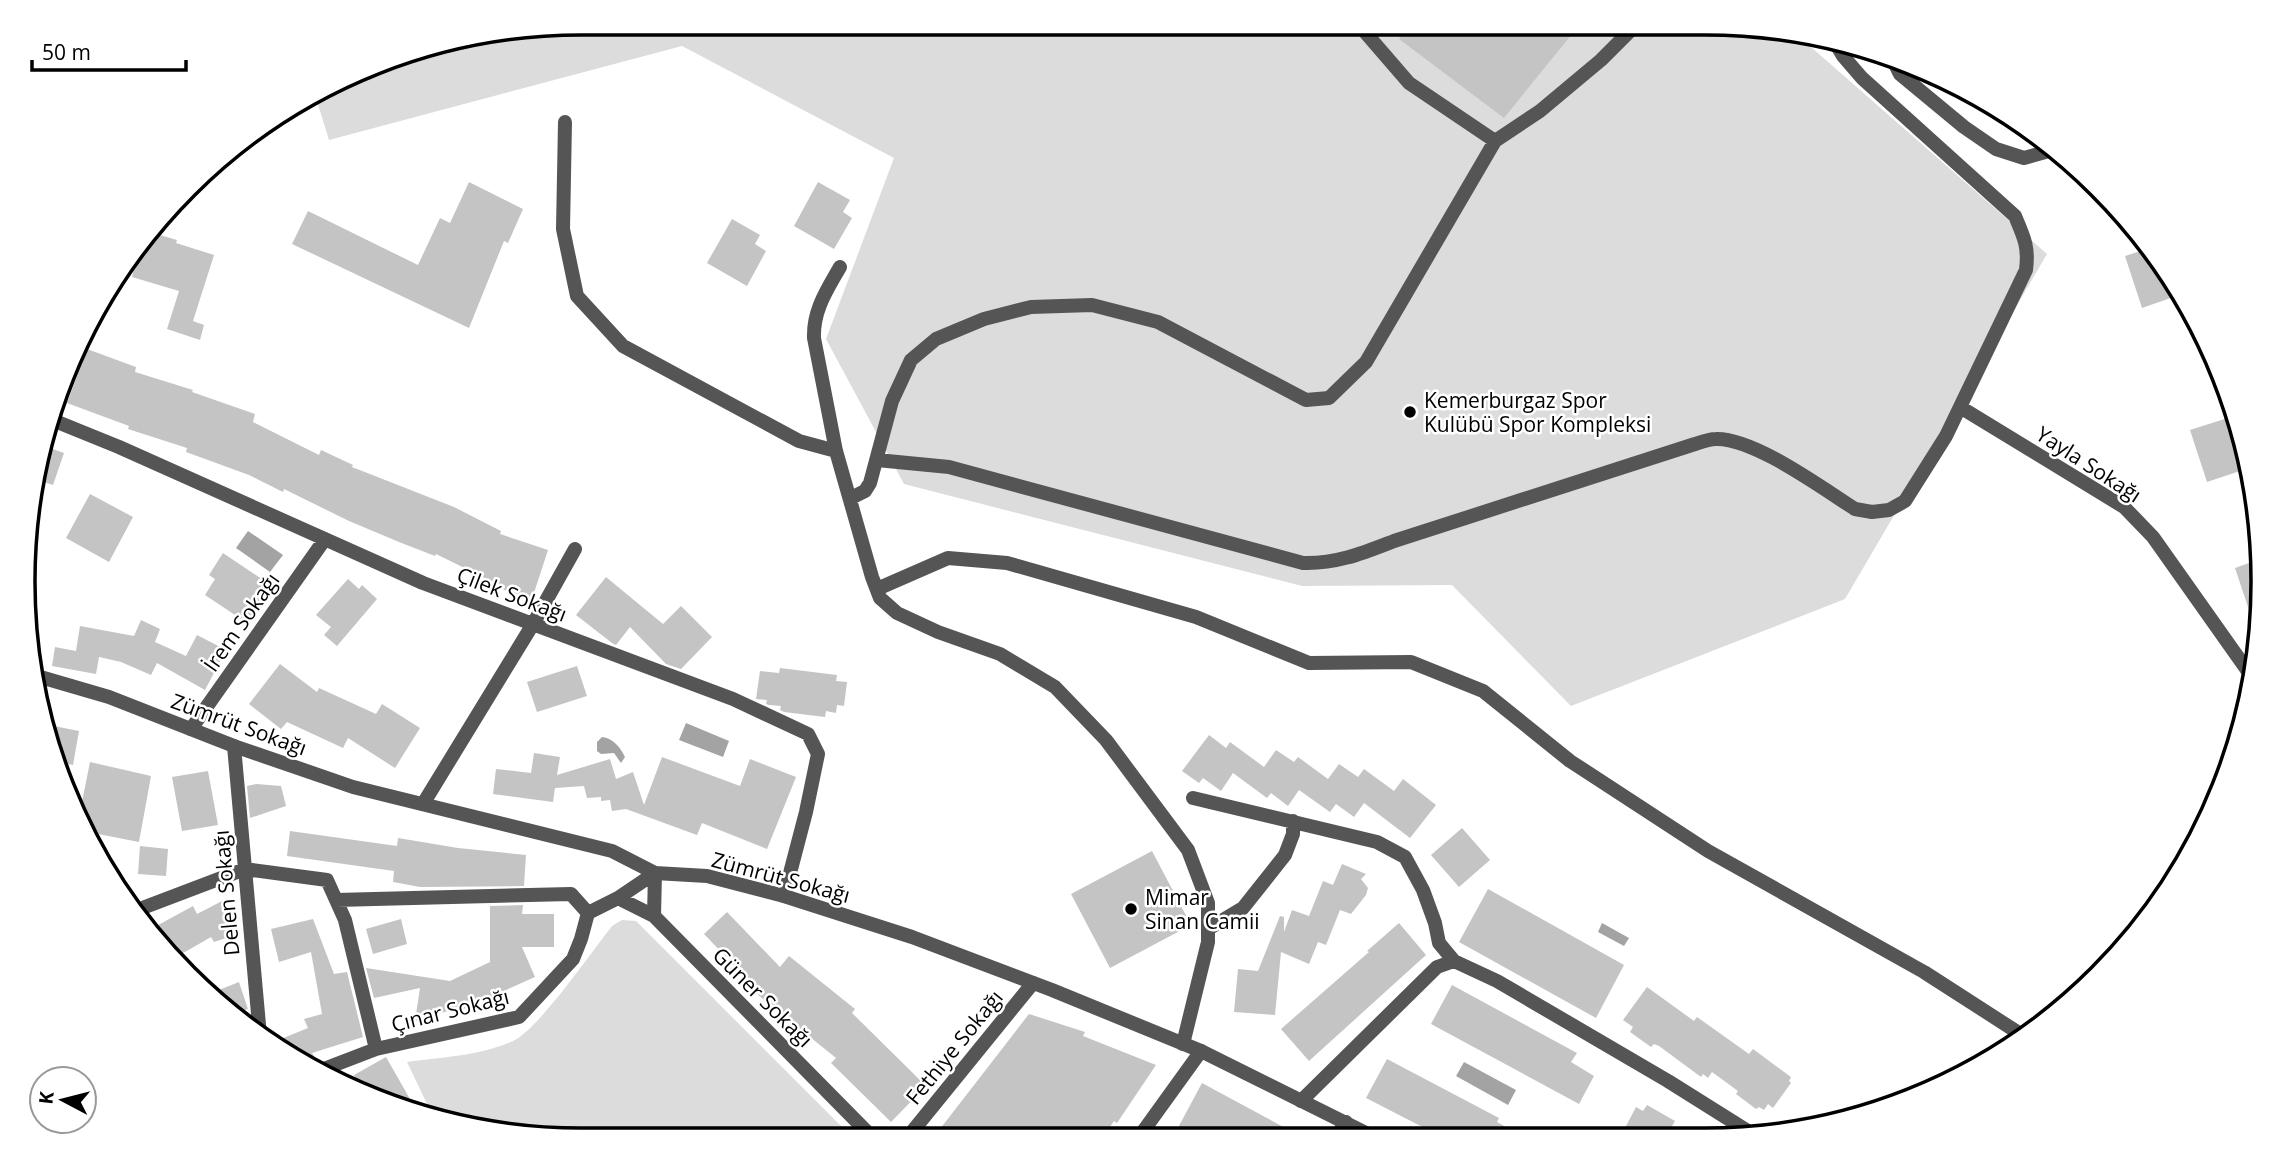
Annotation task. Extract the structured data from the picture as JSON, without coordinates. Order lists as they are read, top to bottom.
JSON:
{
  "streets": {
    "street": [
      "Yayla Sokağı",
      "Çilek Sokağı",
      "İrem Sokağı",
      "Zümrüt Sokağı",
      "Delen Sokağı",
      "Güner Sokağı",
      "Çınar Sokağı",
      "Fethiye Sokağı"
    ]
  },
  "crossings": [
    ["Çilek Sokağı", "İrem Sokağı"],
    ["Çilek Sokağı", "Zümrüt Sokağı"],
    ["İrem Sokağı", "Zümrüt Sokağı"],
    ["Zümrüt Sokağı", "Delen Sokağı"],
    ["Zümrüt Sokağı", "Fethiye Sokağı"]
  ],
  "places": ["Kemerburgaz Spor Kulübü Spor Kompleksi", "Mimar Sinan Camii"],
  "scale_bar": "50 m",
  "north": "left"
}
